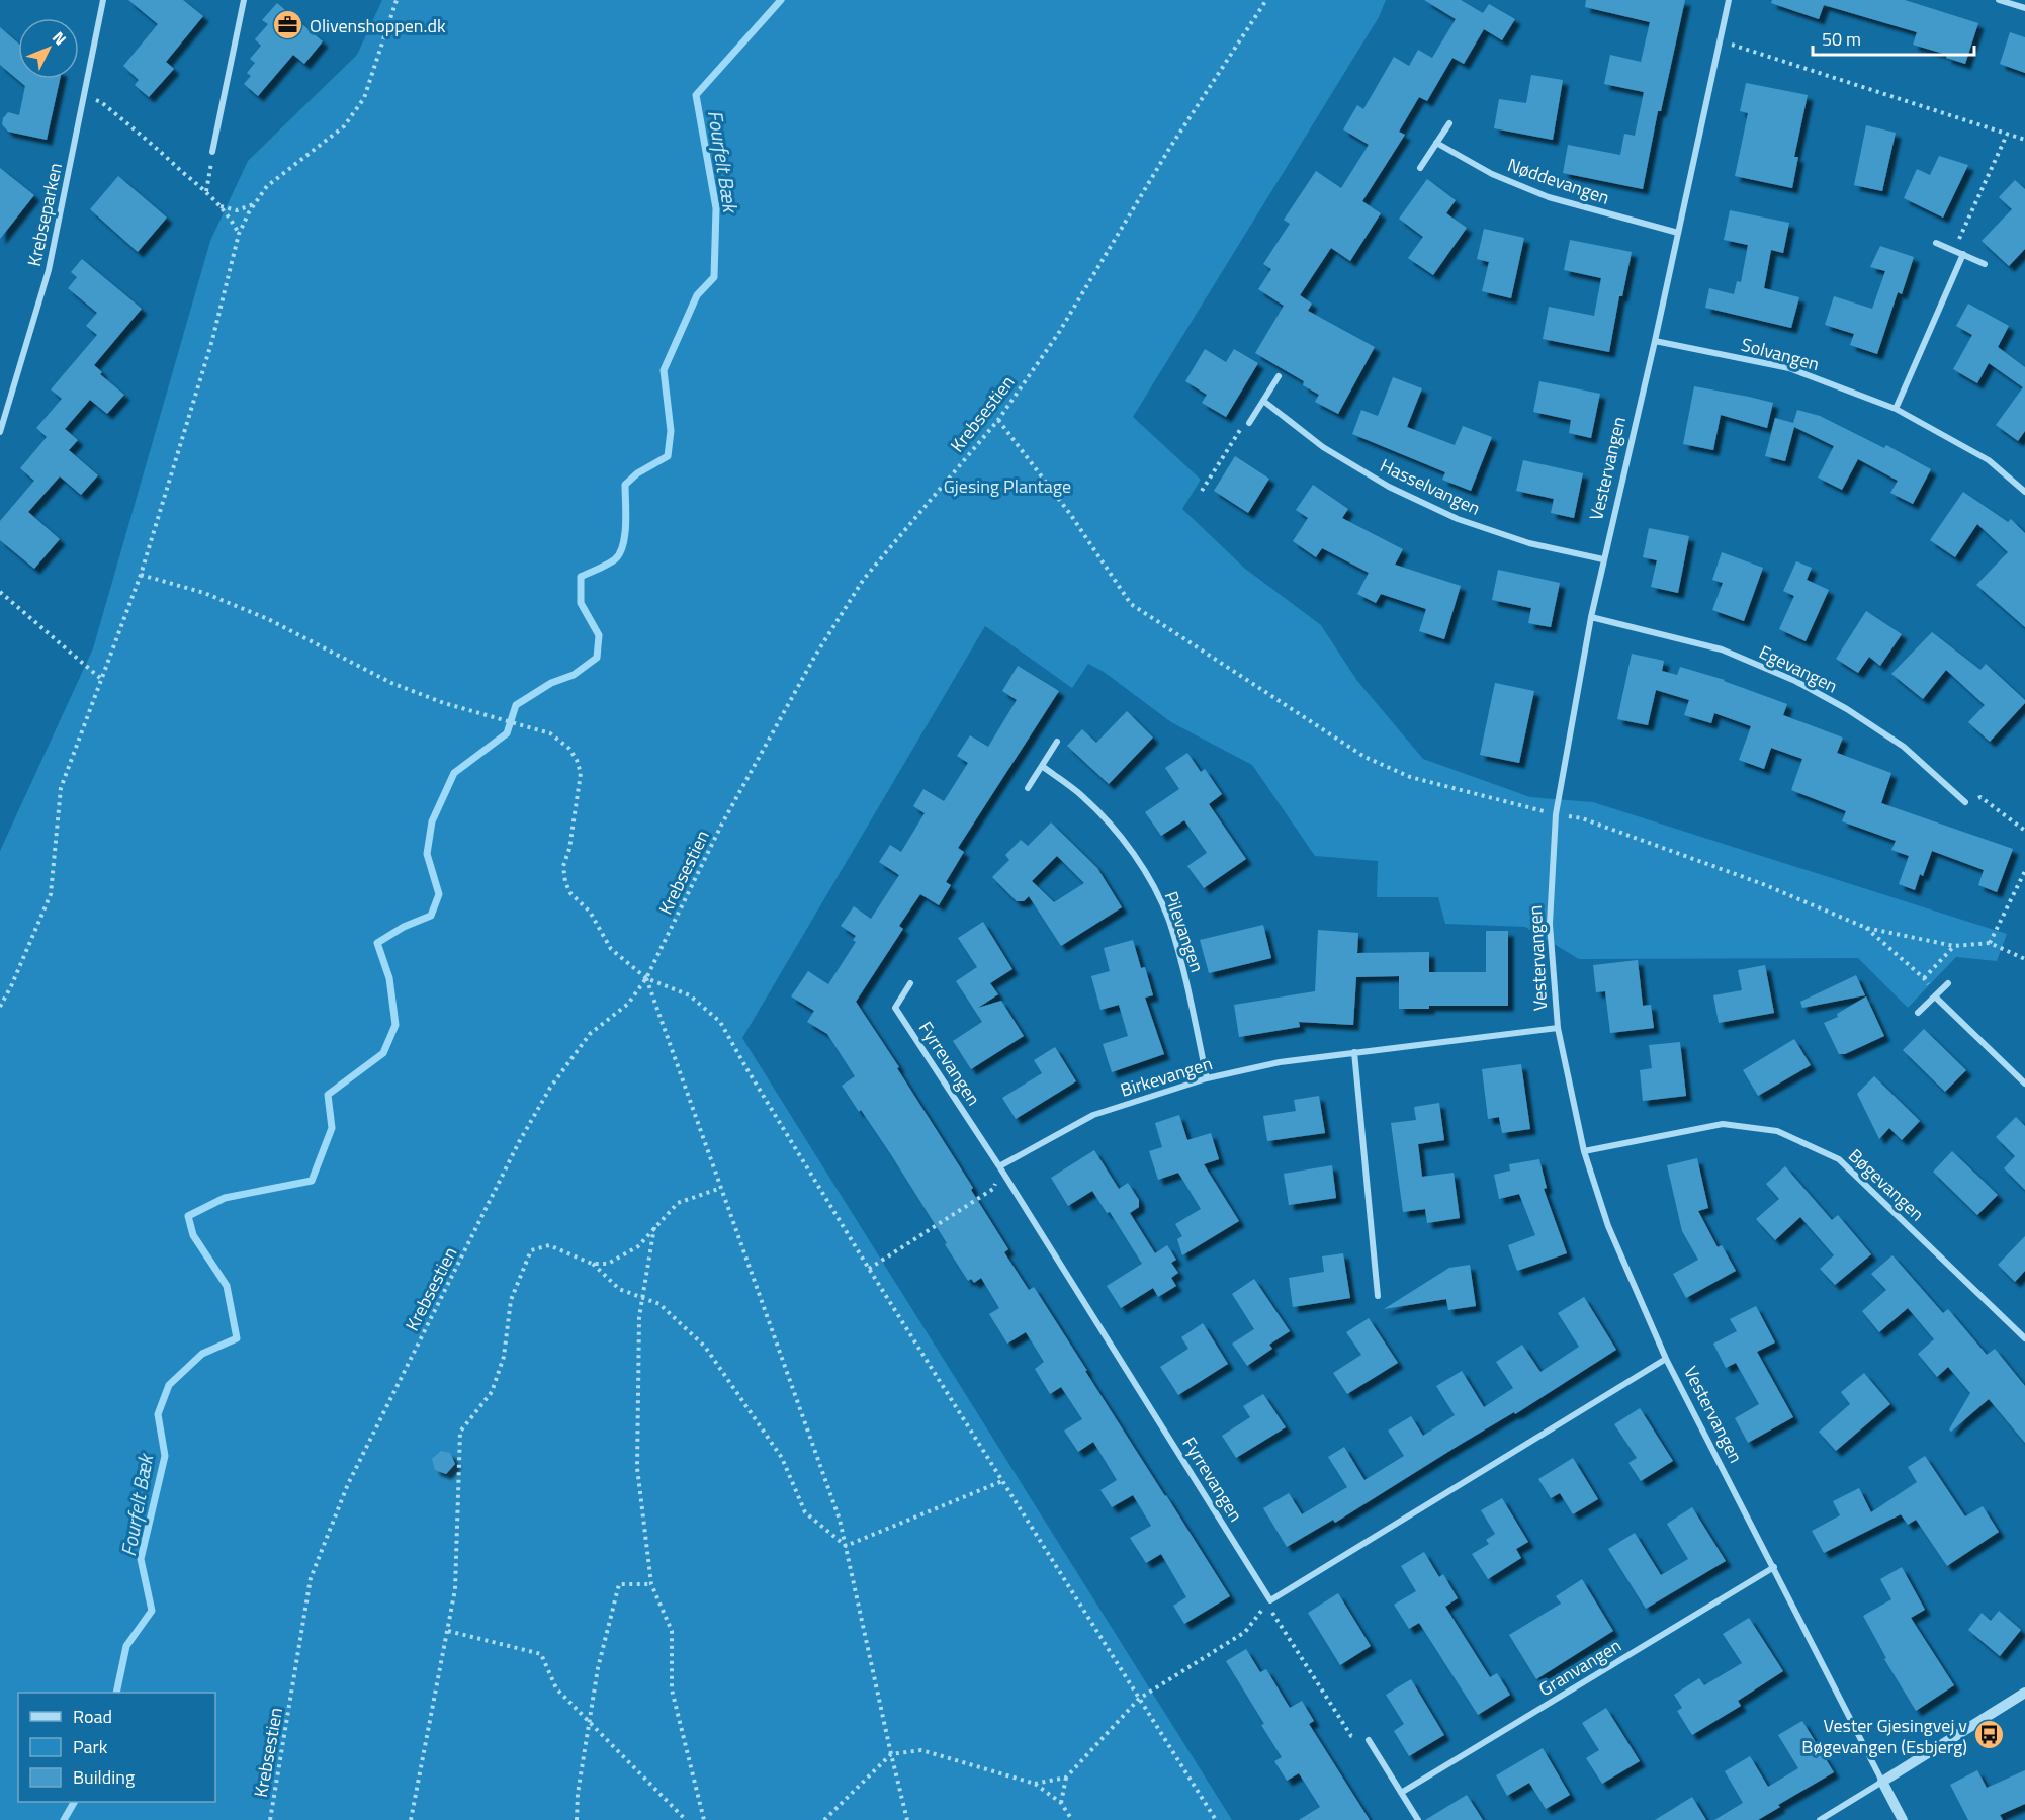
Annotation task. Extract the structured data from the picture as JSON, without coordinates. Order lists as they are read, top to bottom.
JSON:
{
  "streets": {
    "street": [
      "Nøddevangen",
      "Krebseparken",
      "Solvangen",
      "Vestervangen",
      "Hasselvangen",
      "Egevangen",
      "Pilevangen",
      "Fyrrevangen",
      "Birkevangen",
      "Bøgevangen",
      "Granvangen"
    ],
    "path": ["Krebsestien"]
  },
  "crossings": [
    ["Nøddevangen", "Vestervangen"],
    ["Solvangen", "Vestervangen"],
    ["Vestervangen", "Hasselvangen"],
    ["Vestervangen", "Egevangen"],
    ["Vestervangen", "Birkevangen"],
    ["Vestervangen", "Bøgevangen"],
    ["Vestervangen", "Granvangen"],
    ["Pilevangen", "Birkevangen"],
    ["Fyrrevangen", "Birkevangen"]
  ],
  "water": ["Fourfelt Bæk"],
  "parks": ["Gjesing Plantage"],
  "places": {
    "office": ["Olivenshoppen.dk"],
    "bus stop": ["Vester Gjesingvej v Bøgevangen (Esbjerg)"]
  },
  "legend": ["Road", "Park", "Building"],
  "scale_bar": "50 m",
  "north": "top right"
}
